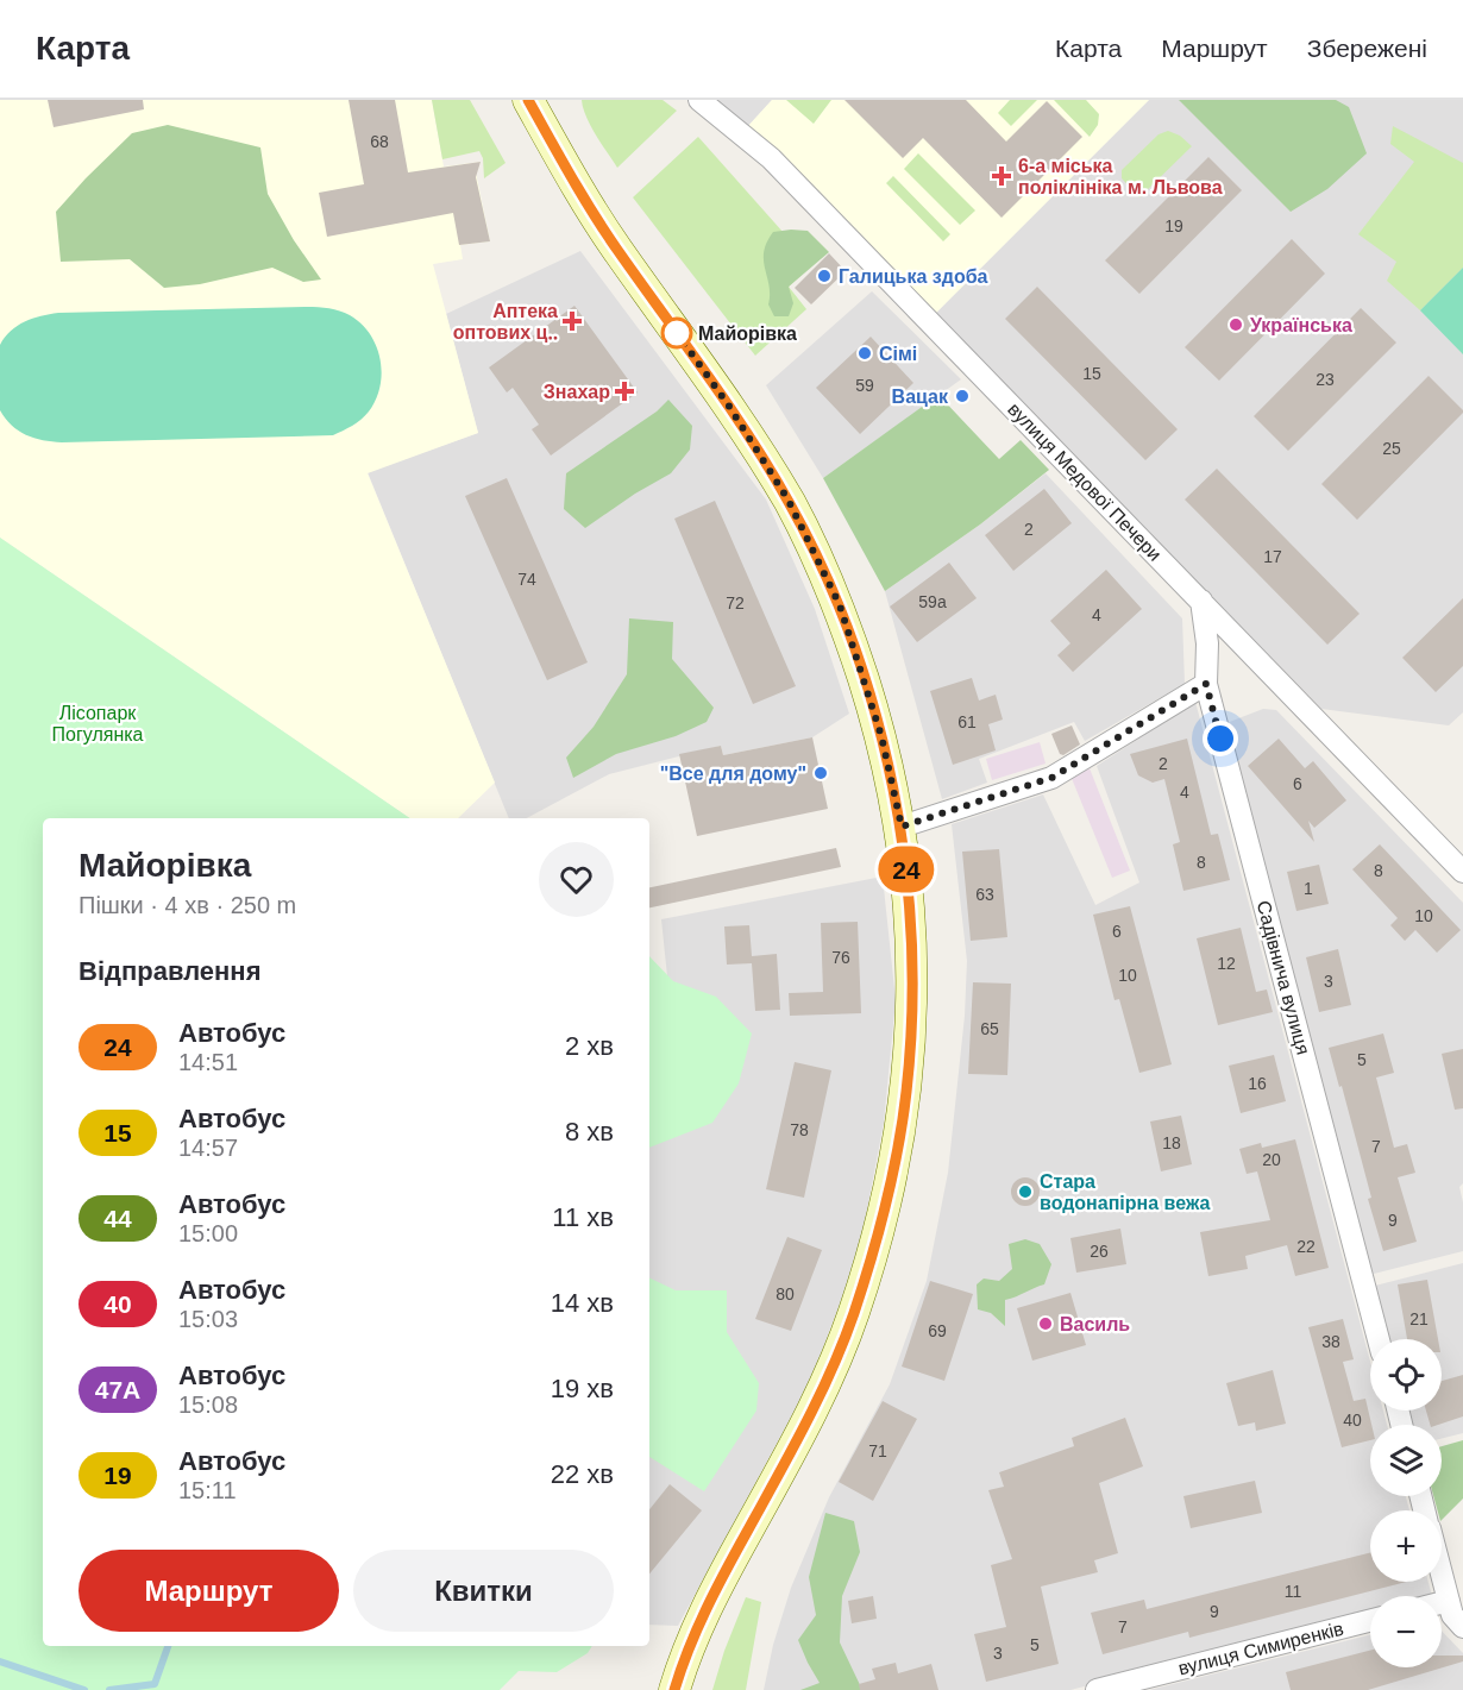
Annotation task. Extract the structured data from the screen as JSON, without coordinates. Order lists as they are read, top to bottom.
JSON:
{
  "streets": {
    "street": ["вулиця Медової Печери", "Садівнича вулиця", "вулиця Симиренків"]
  },
  "crossings": [
    ["вулиця Медової Печери", "Садівнича вулиця"]
  ],
  "parks": ["Лісопарк Погулянка"],
  "places": {
    "health": ["6-а міська поліклініка м. Львова", "Аптека оптових ц‥", "Знахар"],
    "other": [
      "Галицька здоба",
      "Українська",
      "Майорівка",
      "Сімі",
      "Вацак",
      "\"Все для дому\"",
      "Стара водонапірна вежа",
      "Василь"
    ]
  },
  "lines": ["bus line 24"],
  "house_numbers": [
    "68",
    "19",
    "15",
    "23",
    "59",
    "25",
    "2",
    "17",
    "74",
    "59а",
    "72",
    "4",
    "61",
    "2",
    "6",
    "4",
    "8",
    "8",
    "1",
    "63",
    "10",
    "6",
    "76",
    "12",
    "10",
    "3",
    "65",
    "5",
    "16",
    "78",
    "18",
    "7",
    "20",
    "9",
    "22",
    "26",
    "80",
    "21",
    "69",
    "38",
    "40",
    "71",
    "11",
    "9",
    "7",
    "5",
    "3"
  ],
  "page": {
    "header": "Карта",
    "nav": ["Карта", "Маршрут", "Збережені"],
    "on_map": "24",
    "heading": [
      ["Майорівка", "Пішки · 4 хв · 250 m"],
      "Відправлення"
    ],
    "list": [
      {
        "mark": "24",
        "name": "Автобус",
        "note": "14:51",
        "value": "2 хв"
      },
      {
        "mark": "15",
        "name": "Автобус",
        "note": "14:57",
        "value": "8 хв"
      },
      {
        "mark": "44",
        "name": "Автобус",
        "note": "15:00",
        "value": "11 хв"
      },
      {
        "mark": "40",
        "name": "Автобус",
        "note": "15:03",
        "value": "14 хв"
      },
      {
        "mark": "47А",
        "name": "Автобус",
        "note": "15:08",
        "value": "19 хв"
      },
      {
        "mark": "19",
        "name": "Автобус",
        "note": "15:11",
        "value": "22 хв"
      }
    ],
    "map_buttons": ["+", "−"],
    "buttons": ["Маршрут", "Квитки"]
  }
}
